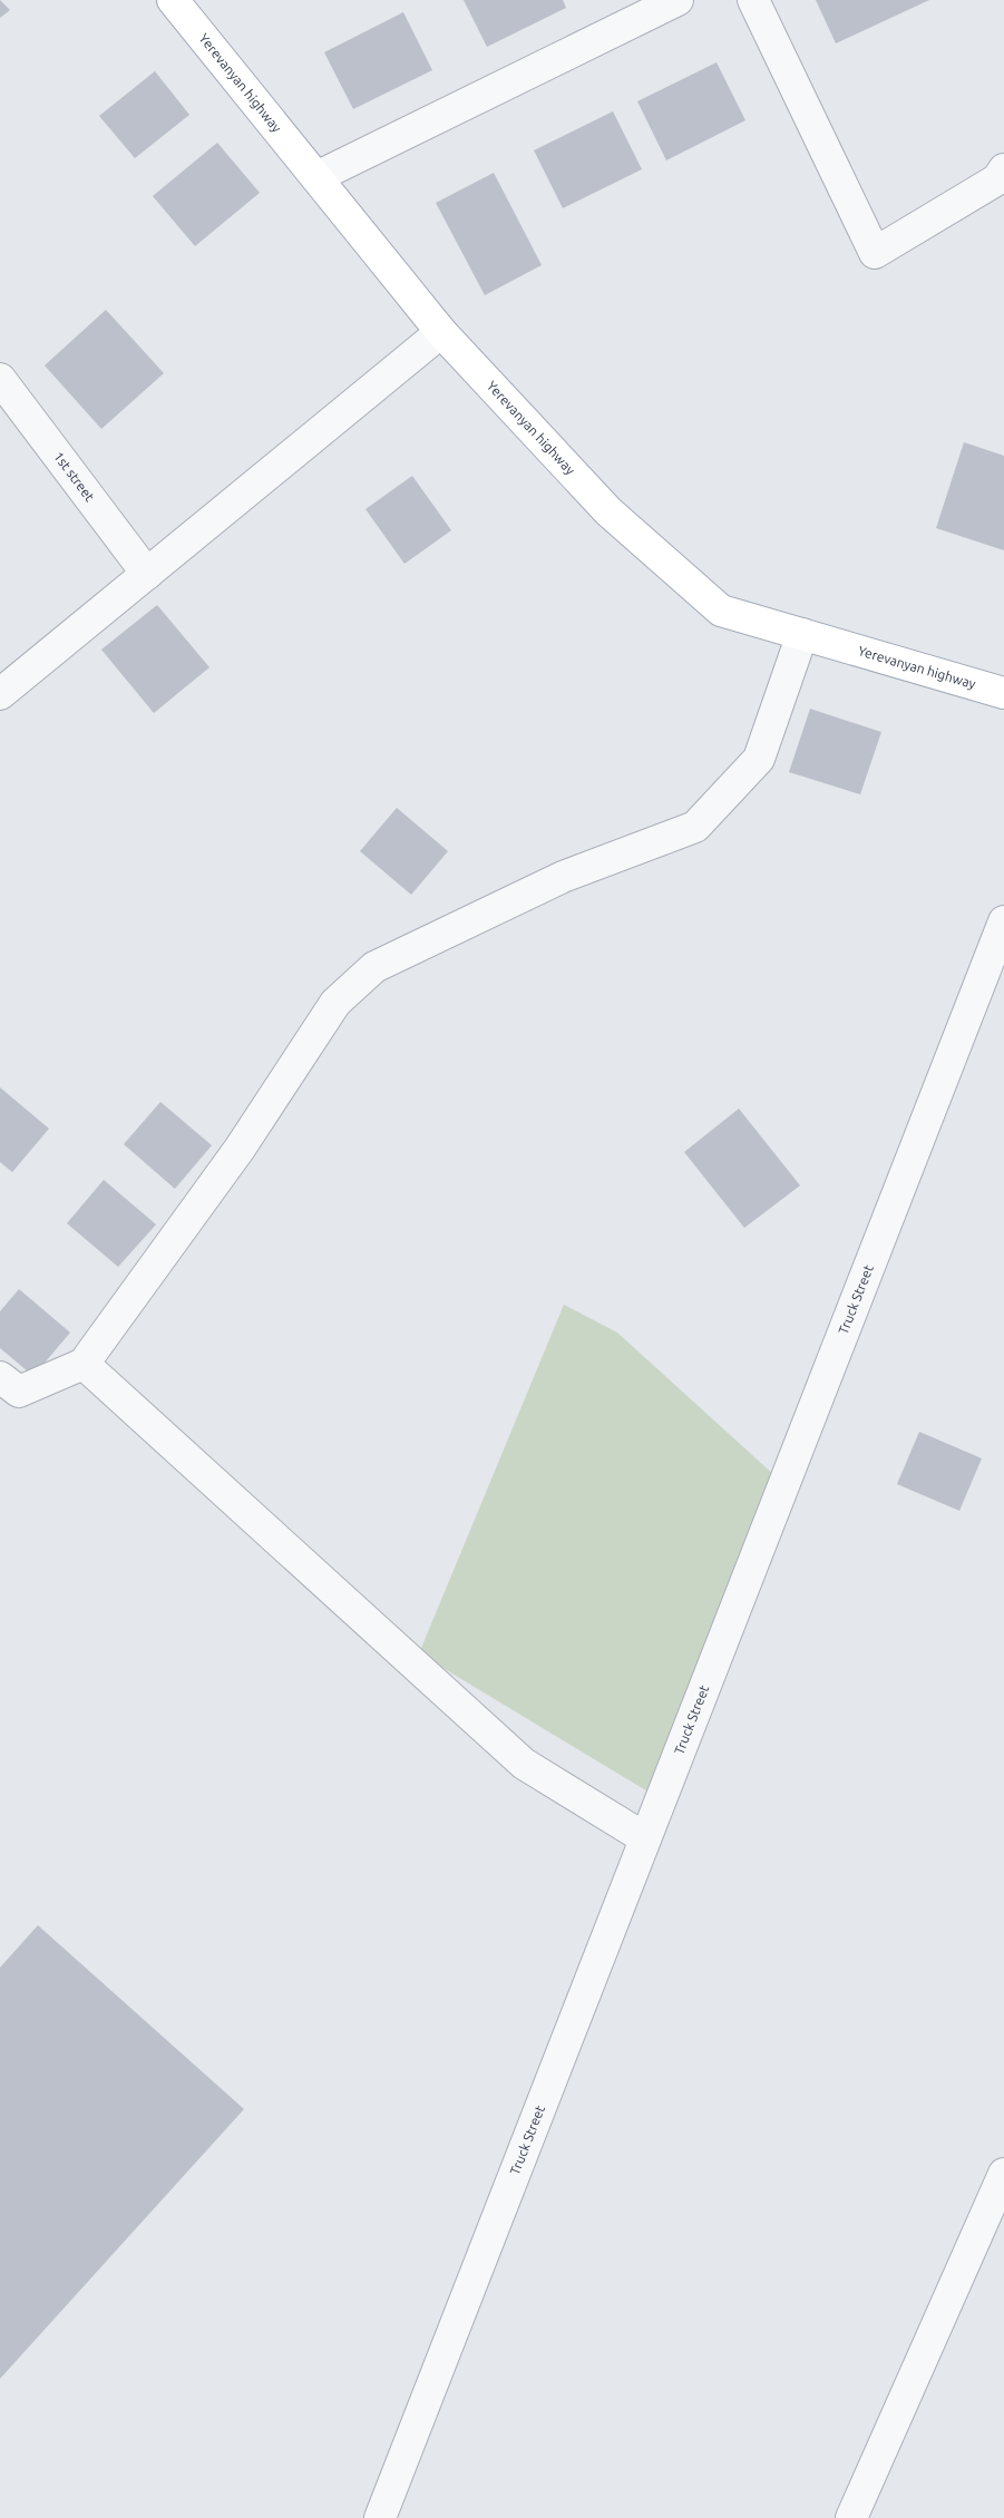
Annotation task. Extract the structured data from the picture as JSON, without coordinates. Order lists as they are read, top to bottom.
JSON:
{
  "streets": {
    "main road": ["Yerevanyan highway"],
    "street": ["1st street", "Truck Street"]
  }
}
